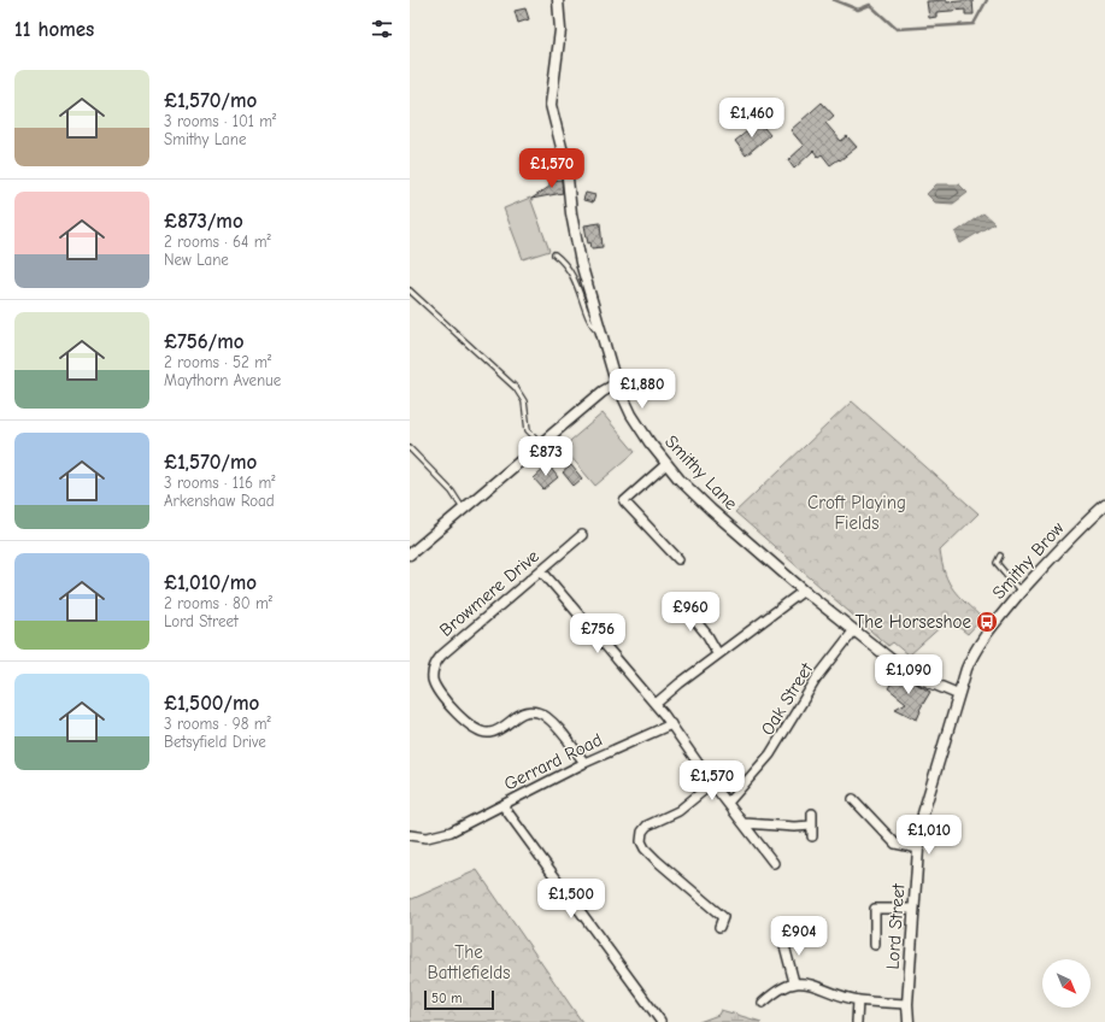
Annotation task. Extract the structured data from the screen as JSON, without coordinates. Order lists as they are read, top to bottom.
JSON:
{
  "streets": {
    "street": [
      "Smithy Lane",
      "Smithy Brow",
      "Browmere Drive",
      "Oak Street",
      "Gerrard Road",
      "Lord Street"
    ]
  },
  "crossings": [
    ["Smithy Lane", "Smithy Brow"],
    ["Smithy Lane", "Oak Street"],
    ["Smithy Lane", "Lord Street"],
    ["Smithy Brow", "Lord Street"],
    ["Browmere Drive", "Gerrard Road"]
  ],
  "parks": ["Croft Playing Fields", "The Battlefields"],
  "places": {
    "bus stop": ["The Horseshoe"]
  },
  "scale_bar": "50 m",
  "north": "bottom right",
  "page": {
    "heading": "11 homes",
    "list": [
      {
        "name": "£1,570/mo",
        "note": "3 rooms · 101 m² · Smithy Lane"
      },
      {
        "name": "£873/mo",
        "note": "2 rooms · 64 m² · New Lane"
      },
      {
        "name": "£756/mo",
        "note": "2 rooms · 52 m² · Maythorn Avenue"
      },
      {
        "name": "£1,570/mo",
        "note": "3 rooms · 116 m² · Arkenshaw Road"
      },
      {
        "name": "£1,010/mo",
        "note": "2 rooms · 80 m² · Lord Street"
      },
      {
        "name": "£1,500/mo",
        "note": "3 rooms · 98 m² · Betsyfield Drive"
      }
    ],
    "price": [
      "£1,460",
      "£1,570",
      "£1,880",
      "£873",
      "£960",
      "£756",
      "£1,090",
      "£1,570",
      "£1,010",
      "£1,500",
      "£904"
    ],
    "scale": "50 m"
  }
}
